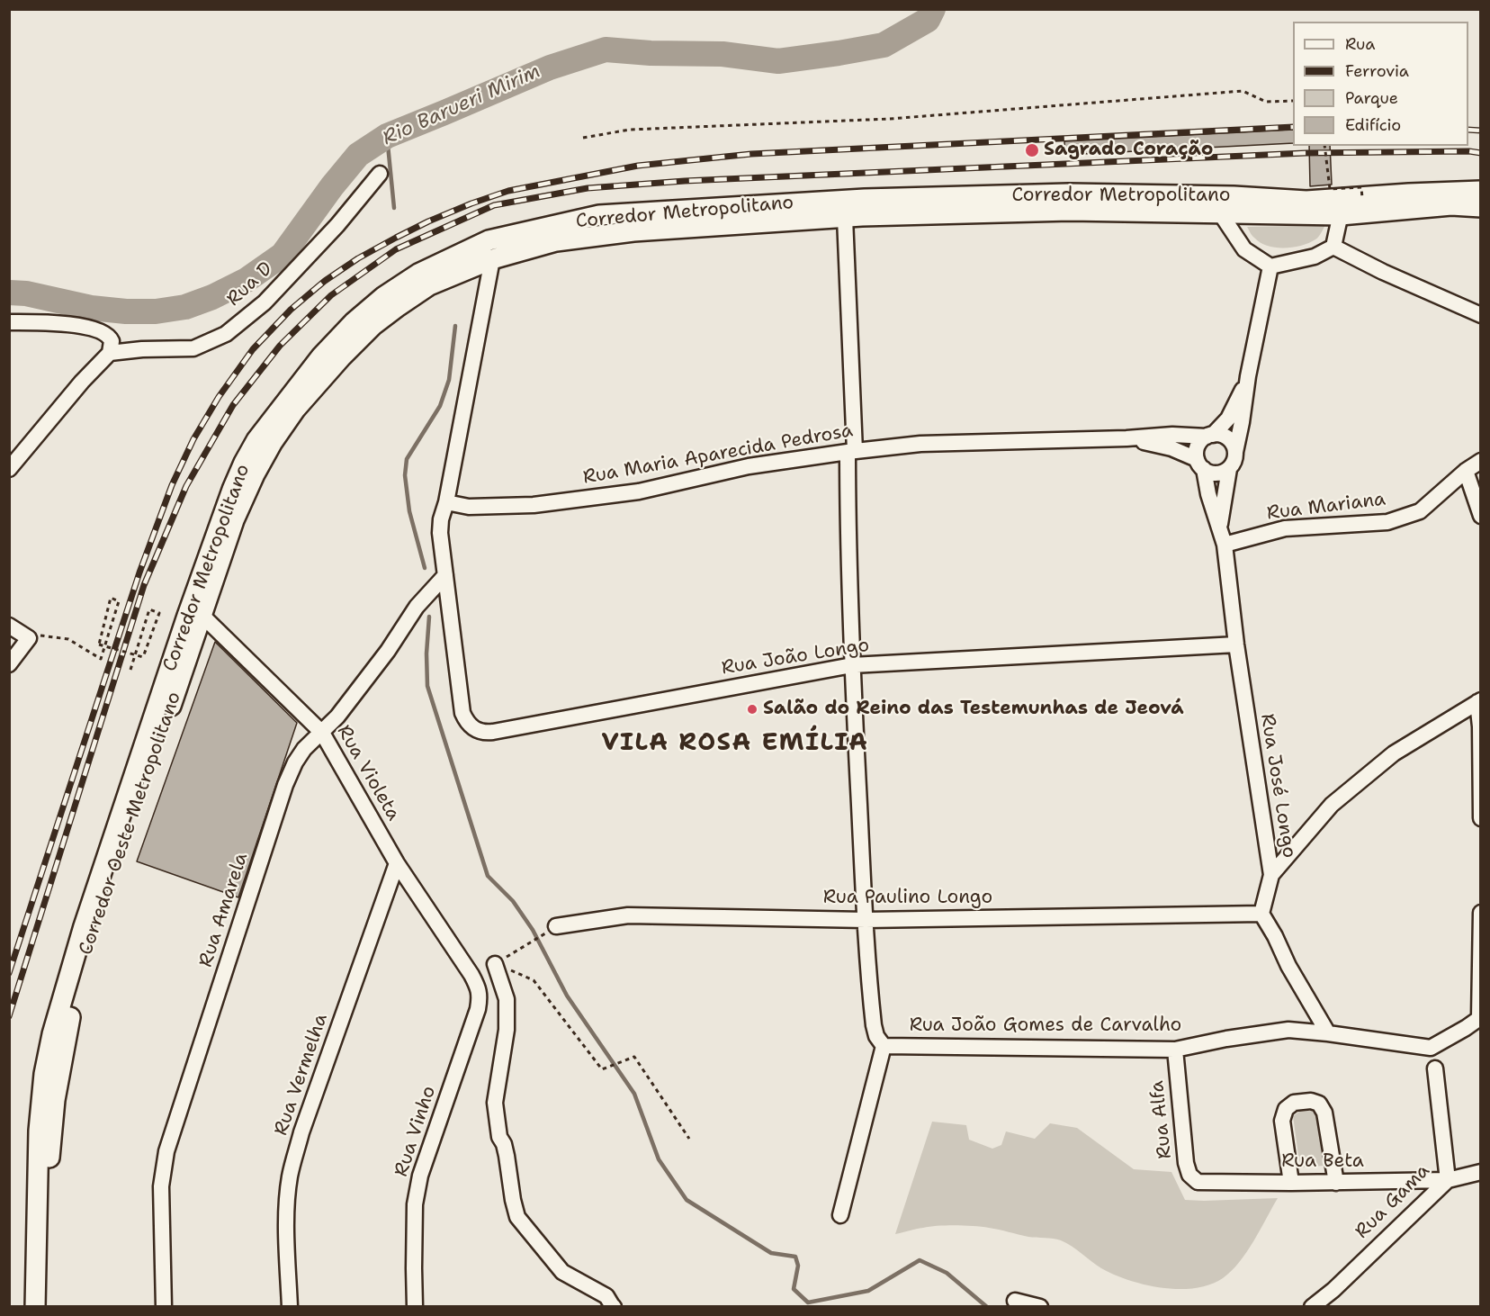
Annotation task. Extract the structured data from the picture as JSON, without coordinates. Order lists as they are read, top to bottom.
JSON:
{
  "streets": {
    "main road": ["Corredor Metropolitano", "Corredor Oeste Metropolitano"],
    "street": [
      "Rua D",
      "Rua Maria Aparecida Pedrosa",
      "Rua Mariana",
      "Rua João Longo",
      "Rua Violeta",
      "Rua José Longo",
      "Rua Paulino Longo",
      "Rua Amarela",
      "Rua João Gomes de Carvalho",
      "Rua Vermelha",
      "Rua Alfa",
      "Rua Vinho",
      "Rua Beta",
      "Rua Gama"
    ]
  },
  "crossings": [
    ["Corredor Metropolitano", "Corredor Oeste Metropolitano"],
    ["Rua Maria Aparecida Pedrosa", "Rua José Longo"],
    ["Rua Mariana", "Rua José Longo"],
    ["Rua João Longo", "Rua José Longo"],
    ["Rua João Longo", "Rua Amarela"],
    ["Rua Violeta", "Corredor Oeste Metropolitano"],
    ["Rua Violeta", "Rua Amarela"],
    ["Rua Violeta", "Rua Vermelha"],
    ["Rua Violeta", "Rua Vinho"],
    ["Rua José Longo", "Rua Paulino Longo"],
    ["Rua João Gomes de Carvalho", "Rua Alfa"],
    ["Rua Alfa", "Rua Beta"],
    ["Rua Beta", "Rua Gama"]
  ],
  "districts": ["VILA ROSA EMÍLIA"],
  "water": ["Rio Barueri Mirim"],
  "places": ["Sagrado Coração", "Salão do Reino das Testemunhas de Jeová"],
  "legend": [
    "Rua",
    "Ferrovia",
    "Parque",
    "Edifício"
  ]
}
